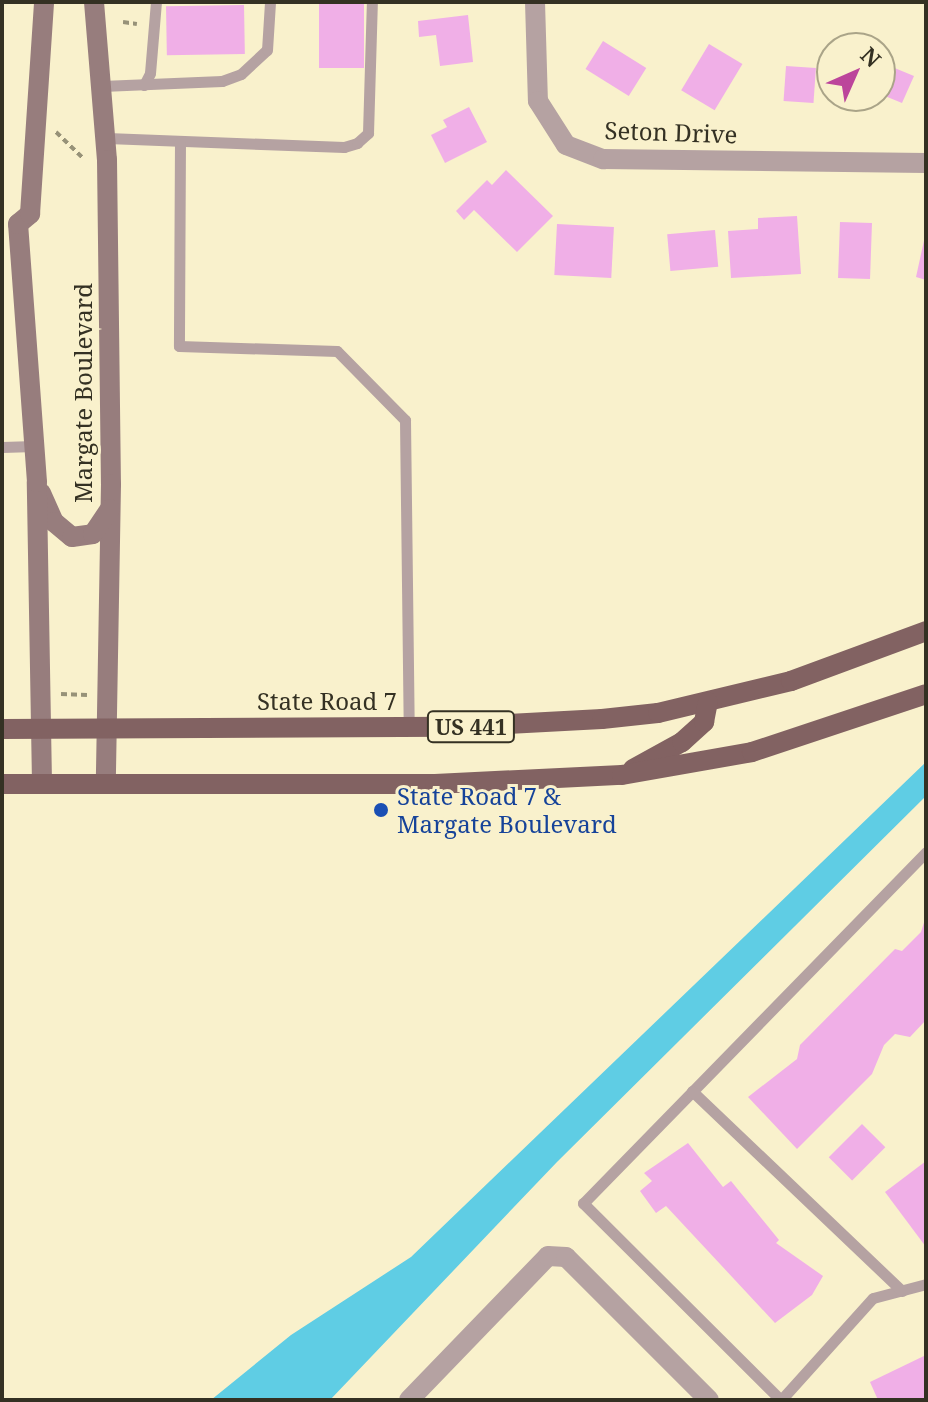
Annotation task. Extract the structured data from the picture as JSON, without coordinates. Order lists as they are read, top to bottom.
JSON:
{
  "streets": {
    "main road": ["State Road 7", "US 441"],
    "street": ["Seton Drive", "Margate Boulevard"]
  },
  "crossings": [
    ["Margate Boulevard", "State Road 7"]
  ],
  "places": ["State Road 7 & Margate Boulevard"],
  "north": "top right"
}
